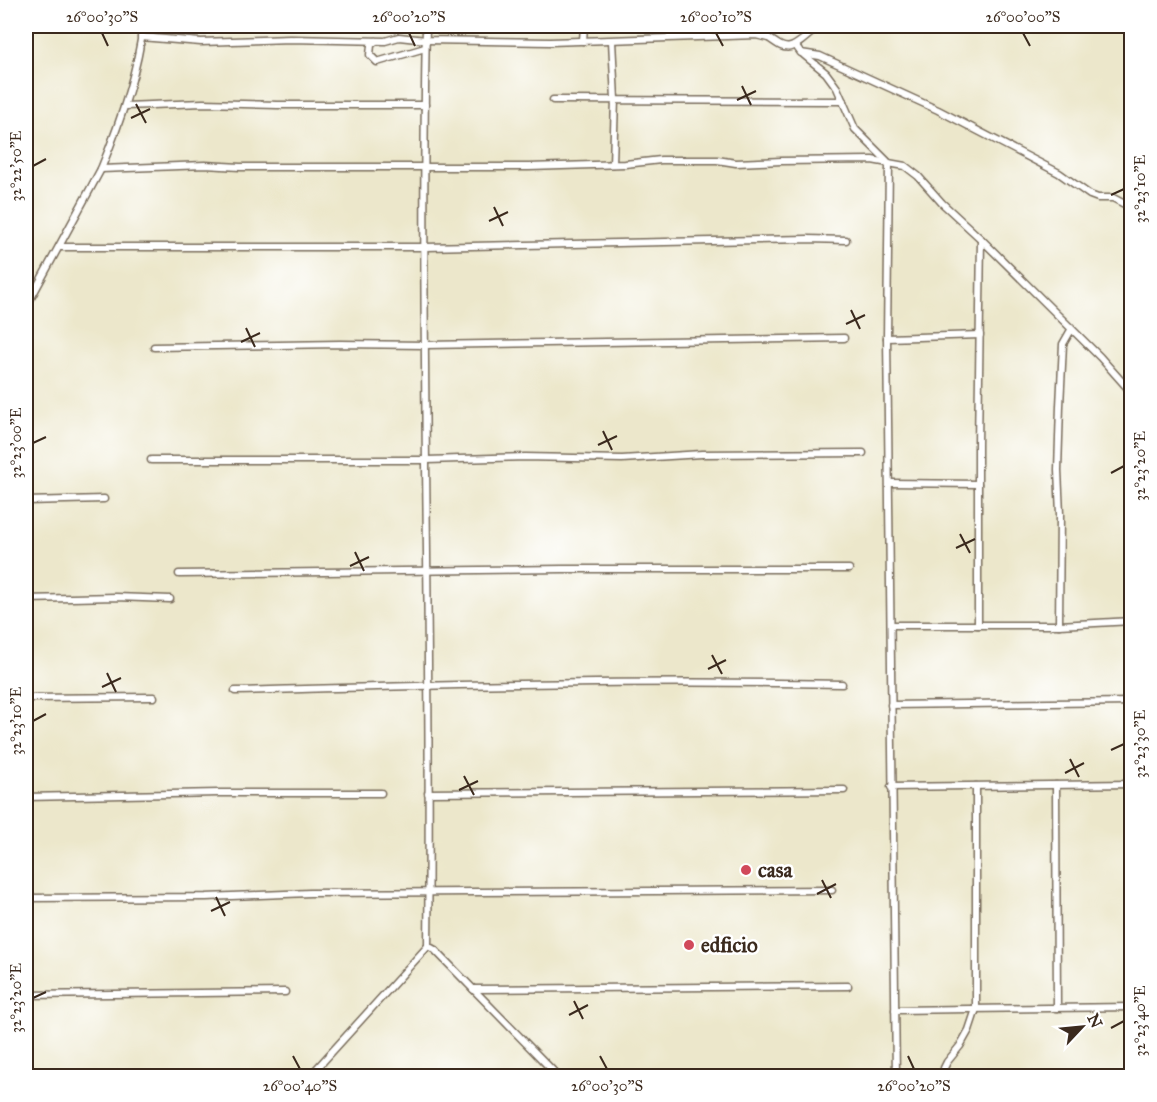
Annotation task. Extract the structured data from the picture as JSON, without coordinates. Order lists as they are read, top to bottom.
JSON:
{
  "places": ["casa", "edficio"],
  "north": "top right",
  "coordinates": [
    "26°00'30\"S",
    "26°00'20\"S",
    "26°00'10\"S",
    "26°00'00\"S",
    "32°22'50\"E",
    "32°23'10\"E",
    "32°23'00\"E",
    "32°23'20\"E",
    "32°23'30\"E",
    "32°23'40\"E",
    "26°00'40\"S"
  ]
}
